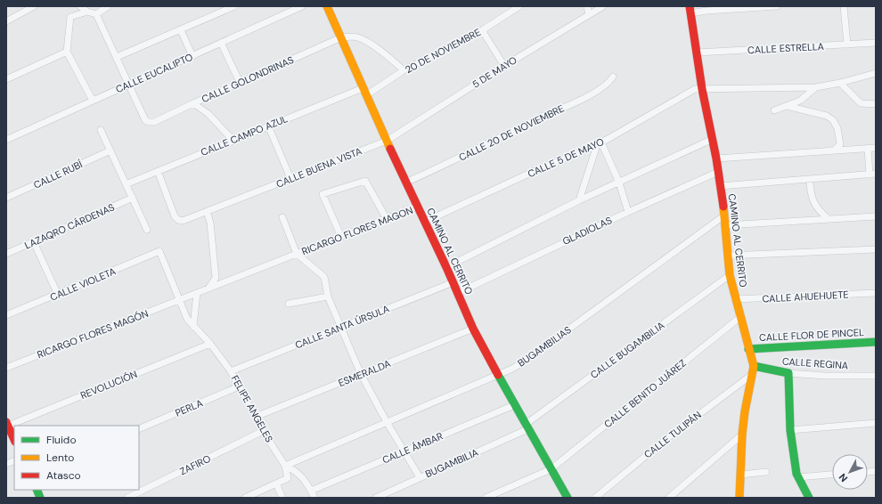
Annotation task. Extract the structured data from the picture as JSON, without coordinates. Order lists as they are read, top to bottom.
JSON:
{
  "streets": {
    "main road": ["CAMINO AL CERRITO", "CALLE FLOR DE PINCEL", "CALLE REGINA"],
    "street": [
      "CALLE ESTRELLA",
      "20 DE NOVIEMBRE",
      "5 DE MAYO",
      "CALLE EUCALIPTO",
      "CALLE GOLONDRINAS",
      "CALLE 20 DE NOVIEMBRE",
      "CALLE CAMPO AZUL",
      "CALLE 5 DE MAYO",
      "CALLE BUENA VISTA",
      "CALLE RUBÍ",
      "LAZAQRO CÁRDENAS",
      "RICARGO FLORES MAGON",
      "GLADIOLAS",
      "CALLE VIOLETA",
      "CALLE AHUEHUETE",
      "CALLE SANTA ÚRSULA",
      "RICARGO FLORES MAGÓN",
      "BUGAMBILIAS",
      "CALLE BUGAMBILIA",
      "ESMERALDA",
      "REVOLUCIÓN",
      "CALLE BENITO JUÁREZ",
      "PERLA",
      "FELIPE ANGELES",
      "CALLE TULIPÁN",
      "CALLE ÁMBAR",
      "BUGAMBILIA",
      "ZAFIRO"
    ]
  },
  "crossings": [
    ["CALLE ESTRELLA", "CAMINO AL CERRITO"],
    ["20 DE NOVIEMBRE", "CALLE CAMPO AZUL"],
    ["20 DE NOVIEMBRE", "CAMINO AL CERRITO"],
    ["5 DE MAYO", "CALLE BUENA VISTA"],
    ["5 DE MAYO", "CAMINO AL CERRITO"],
    ["CALLE EUCALIPTO", "CALLE GOLONDRINAS"],
    ["CALLE GOLONDRINAS", "CAMINO AL CERRITO"],
    ["CALLE 20 DE NOVIEMBRE", "CAMINO AL CERRITO"],
    ["CALLE CAMPO AZUL", "CALLE BUENA VISTA"],
    ["CALLE CAMPO AZUL", "CAMINO AL CERRITO"],
    ["CALLE 5 DE MAYO", "CAMINO AL CERRITO"],
    ["CALLE BUENA VISTA", "CAMINO AL CERRITO"],
    ["RICARGO FLORES MAGON", "CAMINO AL CERRITO"],
    ["GLADIOLAS", "CAMINO AL CERRITO"],
    ["CAMINO AL CERRITO", "CALLE AHUEHUETE"],
    ["CAMINO AL CERRITO", "CALLE SANTA ÚRSULA"],
    ["CAMINO AL CERRITO", "CALLE FLOR DE PINCEL"],
    ["CAMINO AL CERRITO", "BUGAMBILIAS"],
    ["CAMINO AL CERRITO", "CALLE BUGAMBILIA"],
    ["CAMINO AL CERRITO", "CALLE REGINA"],
    ["CAMINO AL CERRITO", "ESMERALDA"],
    ["CAMINO AL CERRITO", "CALLE BENITO JUÁREZ"],
    ["CAMINO AL CERRITO", "CALLE TULIPÁN"],
    ["CAMINO AL CERRITO", "CALLE ÁMBAR"],
    ["CAMINO AL CERRITO", "BUGAMBILIA"],
    ["CALLE VIOLETA", "FELIPE ANGELES"],
    ["CALLE SANTA ÚRSULA", "FELIPE ANGELES"],
    ["RICARGO FLORES MAGÓN", "FELIPE ANGELES"],
    ["BUGAMBILIAS", "FELIPE ANGELES"],
    ["CALLE BUGAMBILIA", "BUGAMBILIA"],
    ["CALLE REGINA", "CALLE TULIPÁN"],
    ["ESMERALDA", "FELIPE ANGELES"],
    ["REVOLUCIÓN", "FELIPE ANGELES"],
    ["PERLA", "FELIPE ANGELES"],
    ["FELIPE ANGELES", "ZAFIRO"]
  ],
  "legend": ["Fluido", "Lento", "Atasco"],
  "north": "bottom left"
}
